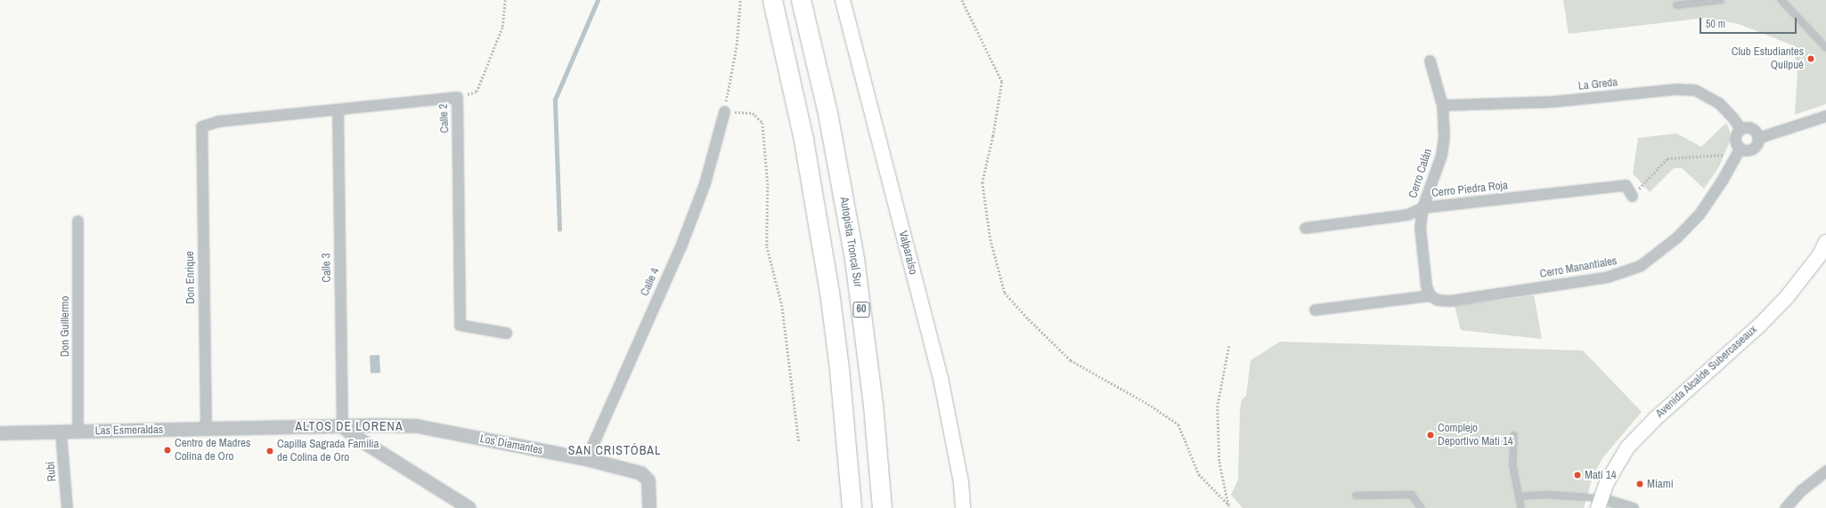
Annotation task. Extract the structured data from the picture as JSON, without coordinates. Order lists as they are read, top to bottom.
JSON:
{
  "streets": {
    "highway": ["Autopista Troncal Sur", "60"],
    "main road": ["Valparaíso", "Avenida Alcalde Subercaseaux"],
    "street": [
      "La Greda",
      "Calle 2",
      "Cerro Calán",
      "Cerro Piedra Roja",
      "Calle 3",
      "Cerro Manantiales",
      "Don Enrique",
      "Calle 4",
      "Don Guillermo",
      "Las Esmeraldas",
      "Los Diamantes",
      "Rubí"
    ]
  },
  "crossings": [
    ["La Greda", "Cerro Calán"],
    ["La Greda", "Cerro Manantiales"],
    ["Calle 2", "Calle 3"],
    ["Calle 2", "Don Enrique"],
    ["Cerro Calán", "Cerro Piedra Roja"],
    ["Cerro Calán", "Cerro Manantiales"],
    ["Calle 3", "Las Esmeraldas"],
    ["Calle 3", "Los Diamantes"],
    ["Don Enrique", "Las Esmeraldas"],
    ["Calle 4", "Los Diamantes"],
    ["Don Guillermo", "Las Esmeraldas"],
    ["Las Esmeraldas", "Los Diamantes"],
    ["Las Esmeraldas", "Rubí"]
  ],
  "districts": ["ALTOS DE LORENA", "SAN CRISTÓBAL"],
  "places": [
    "Club Estudiantes Quilpué",
    "Complejo Deportivo Mati 14",
    "Centro de Madres Colina de Oro",
    "Capilla Sagrada Familia de Colina de Oro",
    "Mati 14",
    "Miami"
  ],
  "scale_bar": "50 m"
}
